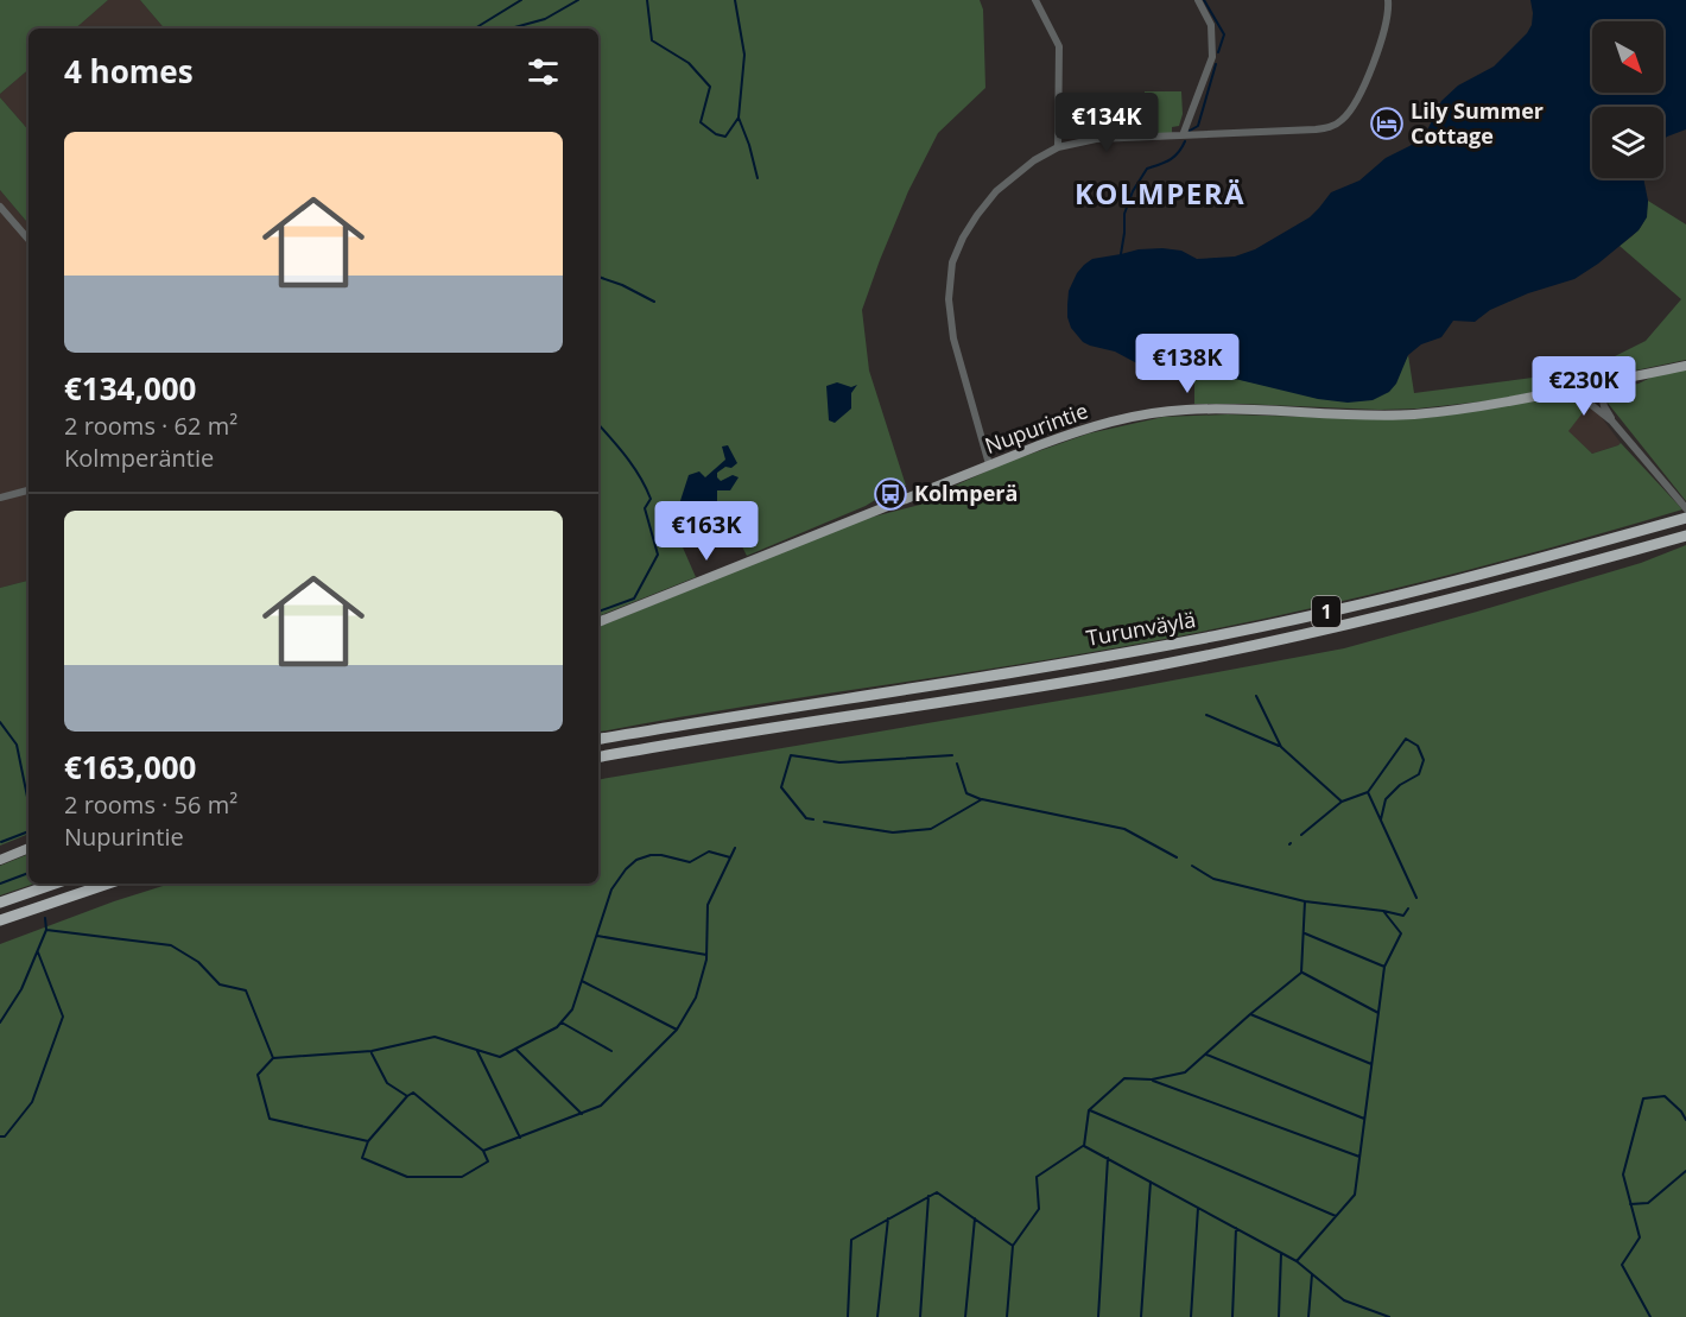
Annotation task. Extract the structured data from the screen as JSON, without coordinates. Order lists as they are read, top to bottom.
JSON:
{
  "streets": {
    "highway": ["1", "Turunväylä"],
    "main road": ["Nupurintie"]
  },
  "districts": ["KOLMPERÄ"],
  "places": {
    "hotel": ["Lily Summer Cottage"],
    "bus stop": ["Kolmperä"]
  },
  "north": "bottom right",
  "page": {
    "heading": "4 homes",
    "price": [
      "€134K",
      "€138K",
      "€230K",
      "€163K"
    ],
    "list": [
      {
        "name": "€134,000",
        "note": "2 rooms · 62 m² · Kolmperäntie"
      },
      {
        "name": "€163,000",
        "note": "2 rooms · 56 m² · Nupurintie"
      }
    ]
  }
}
